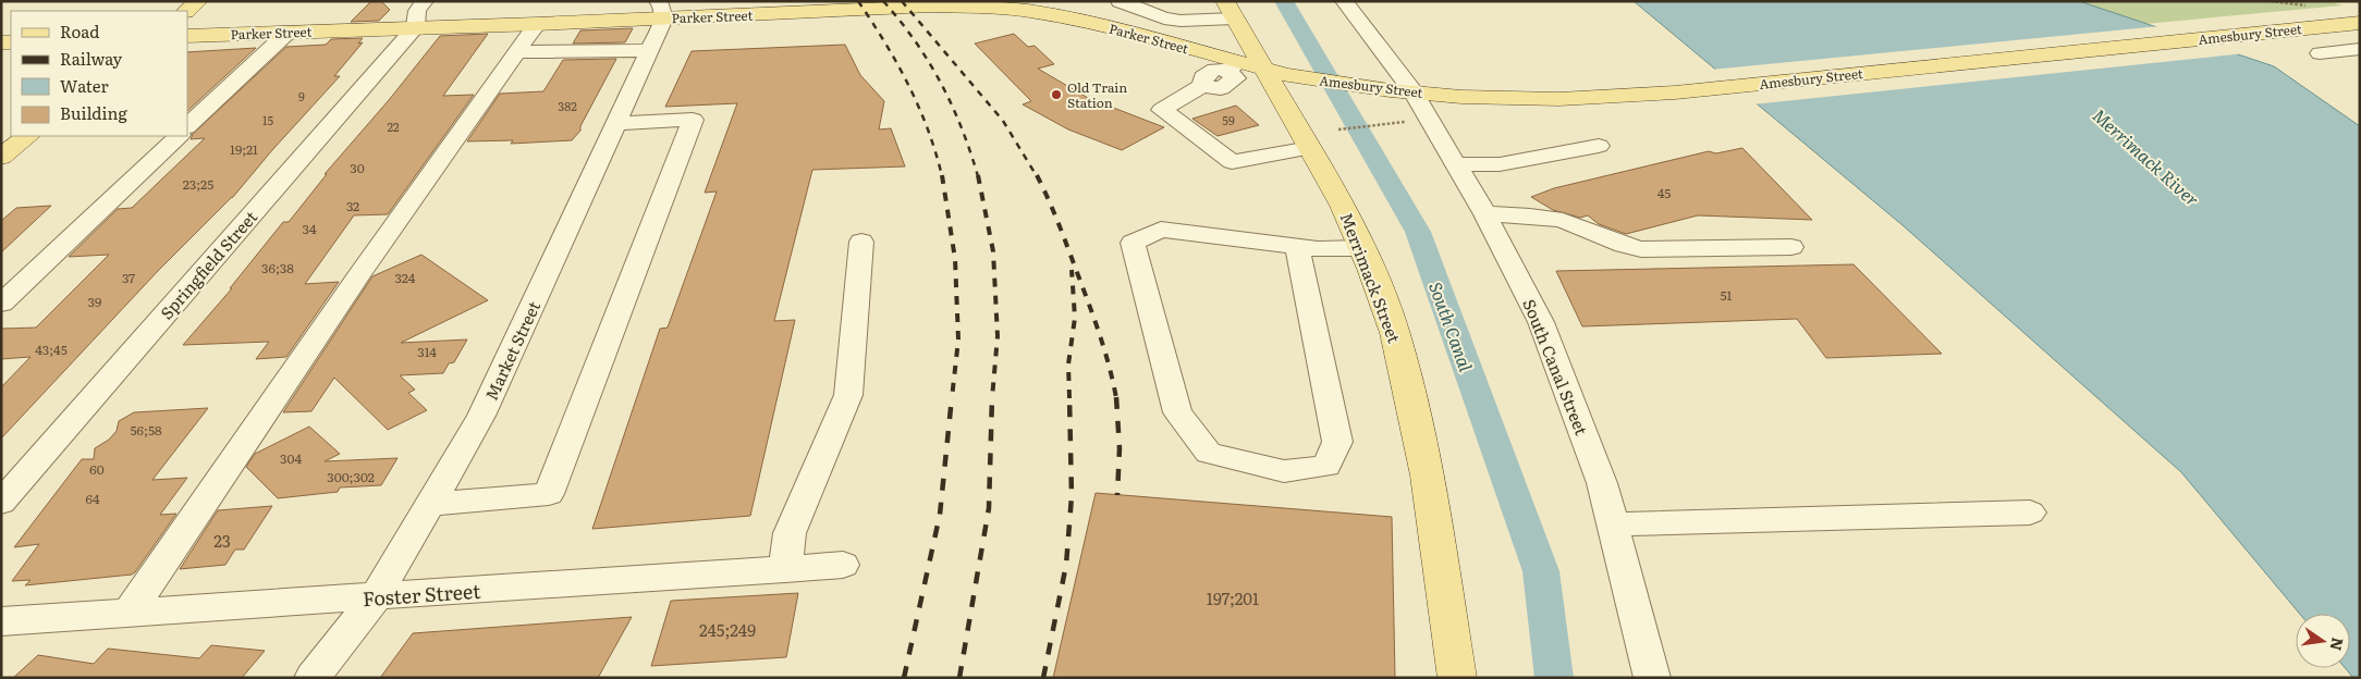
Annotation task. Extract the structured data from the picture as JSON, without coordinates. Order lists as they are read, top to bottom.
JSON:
{
  "streets": {
    "main road": ["Parker Street", "Amesbury Street", "Merrimack Street"],
    "street": [
      "Springfield Street",
      "Market Street",
      "South Canal Street",
      "Foster Street"
    ]
  },
  "crossings": [
    ["Parker Street", "Amesbury Street"],
    ["Parker Street", "Springfield Street"],
    ["Parker Street", "Merrimack Street"],
    ["Parker Street", "Market Street"],
    ["Amesbury Street", "Merrimack Street"],
    ["Amesbury Street", "South Canal Street"],
    ["Market Street", "Foster Street"]
  ],
  "water": ["Merrimack River", "South Canal"],
  "places": ["Old Train Station"],
  "house_numbers": [
    "9",
    "382",
    "15",
    "59",
    "22",
    "19;21",
    "30",
    "23;25",
    "45",
    "32",
    "34",
    "36;38",
    "37",
    "324",
    "51",
    "39",
    "43;45",
    "314",
    "56;58",
    "304",
    "60",
    "300;302",
    "64",
    "23",
    "197;201",
    "245;249"
  ],
  "legend": [
    "Road",
    "Railway",
    "Water",
    "Building"
  ],
  "north": "right"
}
